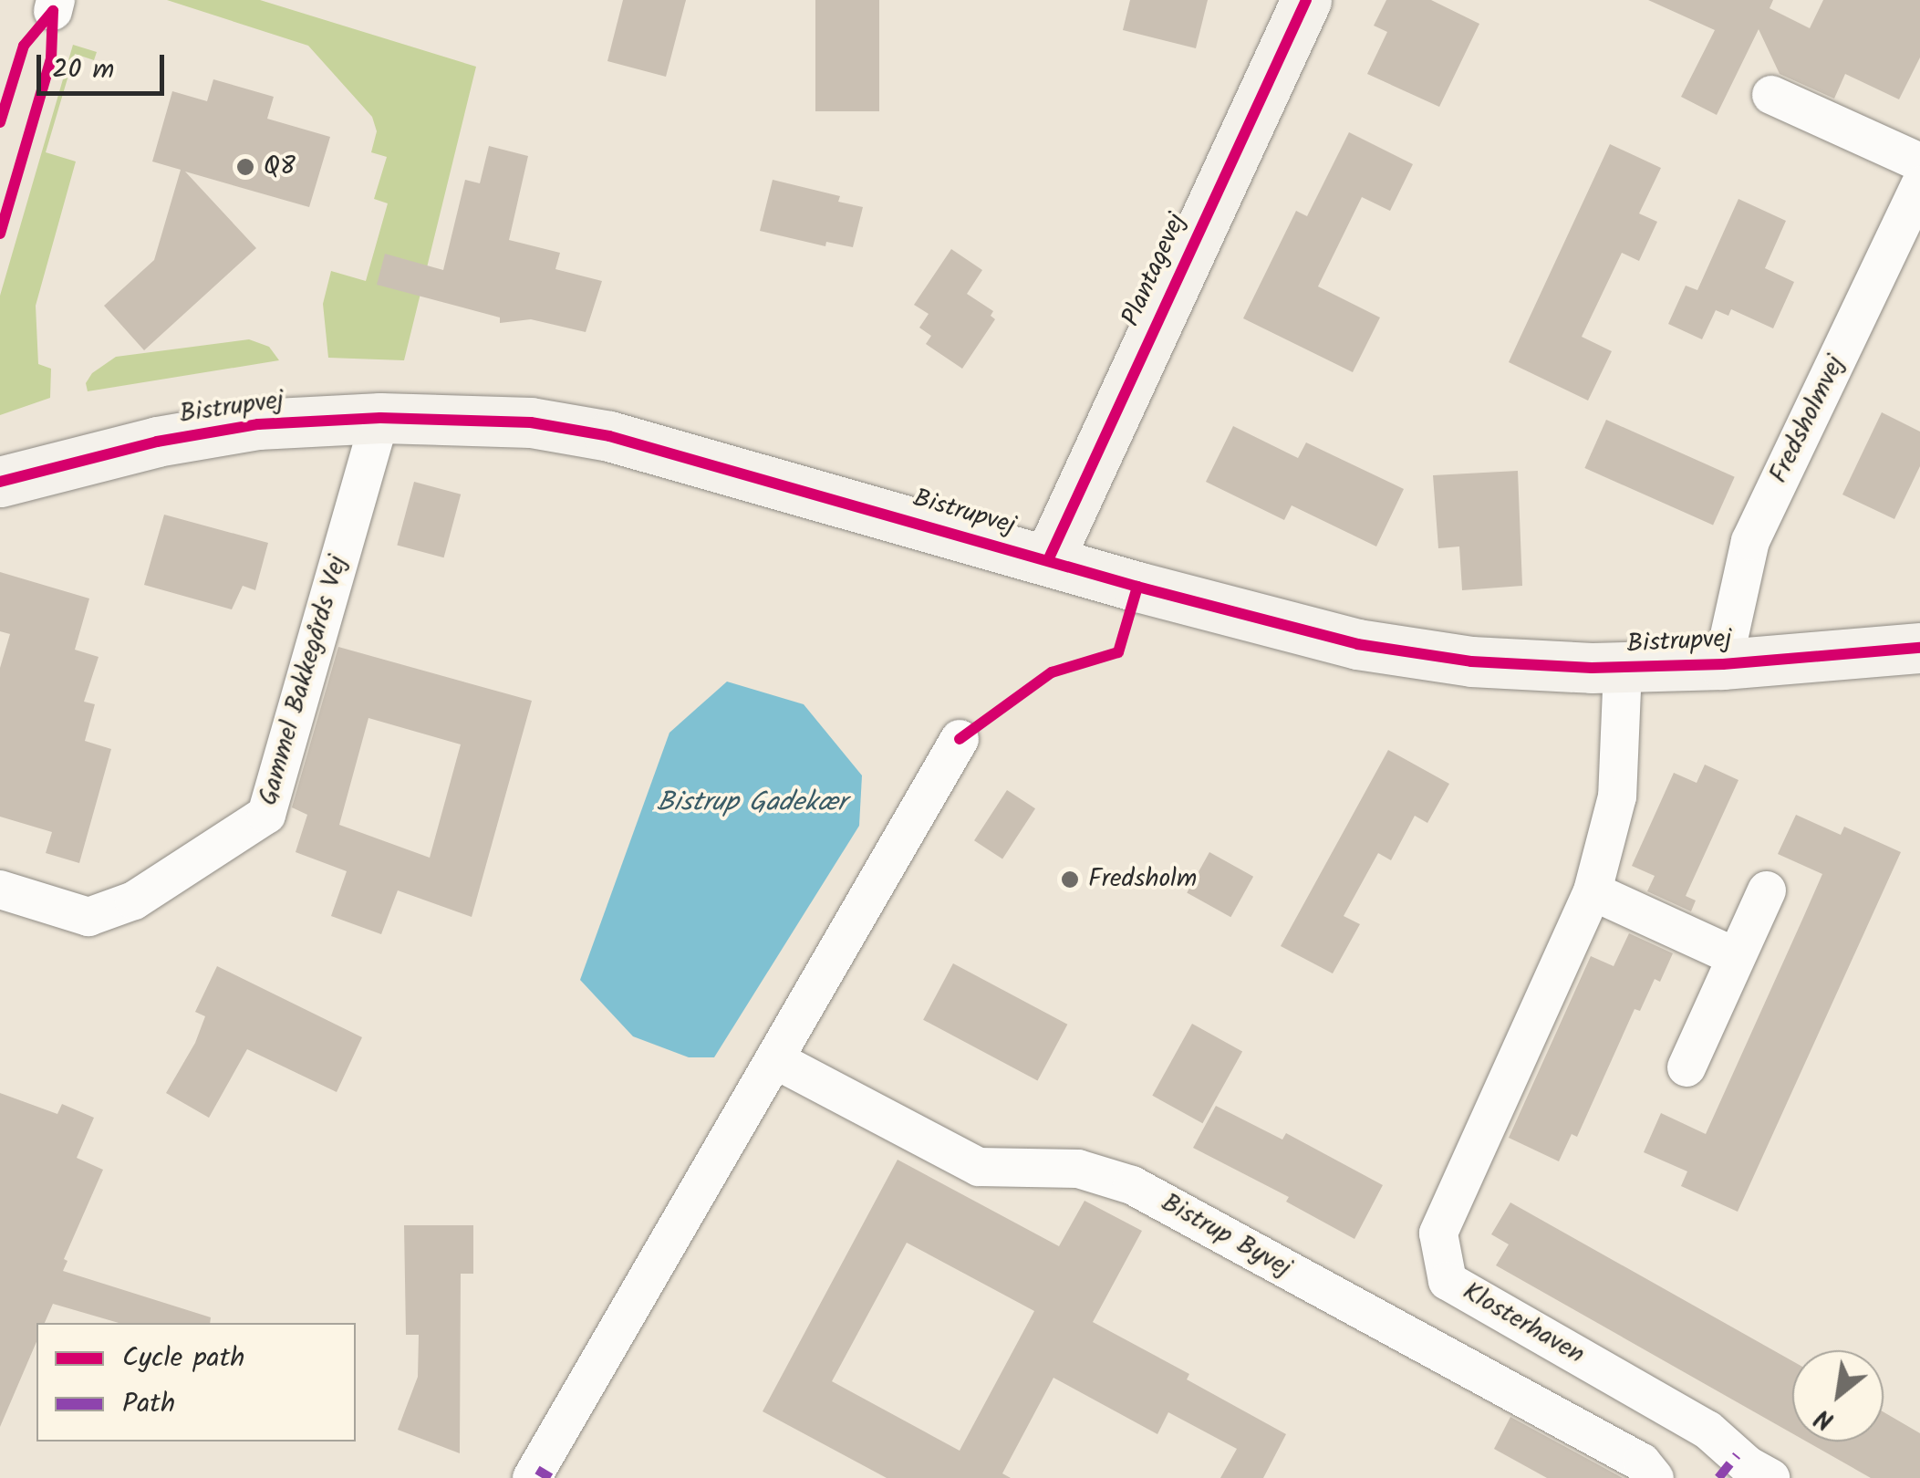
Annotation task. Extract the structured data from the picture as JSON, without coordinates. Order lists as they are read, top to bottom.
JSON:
{
  "streets": {
    "main road": ["Plantagevej", "Bistrupvej"],
    "street": [
      "Fredsholmvej",
      "Gammel Bakkegårds Vej",
      "Bistrup Byvej",
      "Klosterhaven"
    ]
  },
  "crossings": [
    ["Plantagevej", "Bistrupvej"],
    ["Bistrupvej", "Fredsholmvej"],
    ["Bistrupvej", "Gammel Bakkegårds Vej"],
    ["Bistrupvej", "Klosterhaven"]
  ],
  "water": ["Bistrup Gadekær"],
  "places": ["Q8", "Fredsholm"],
  "legend": ["Cycle path", "Path"],
  "scale_bar": "20 m",
  "north": "bottom left"
}
